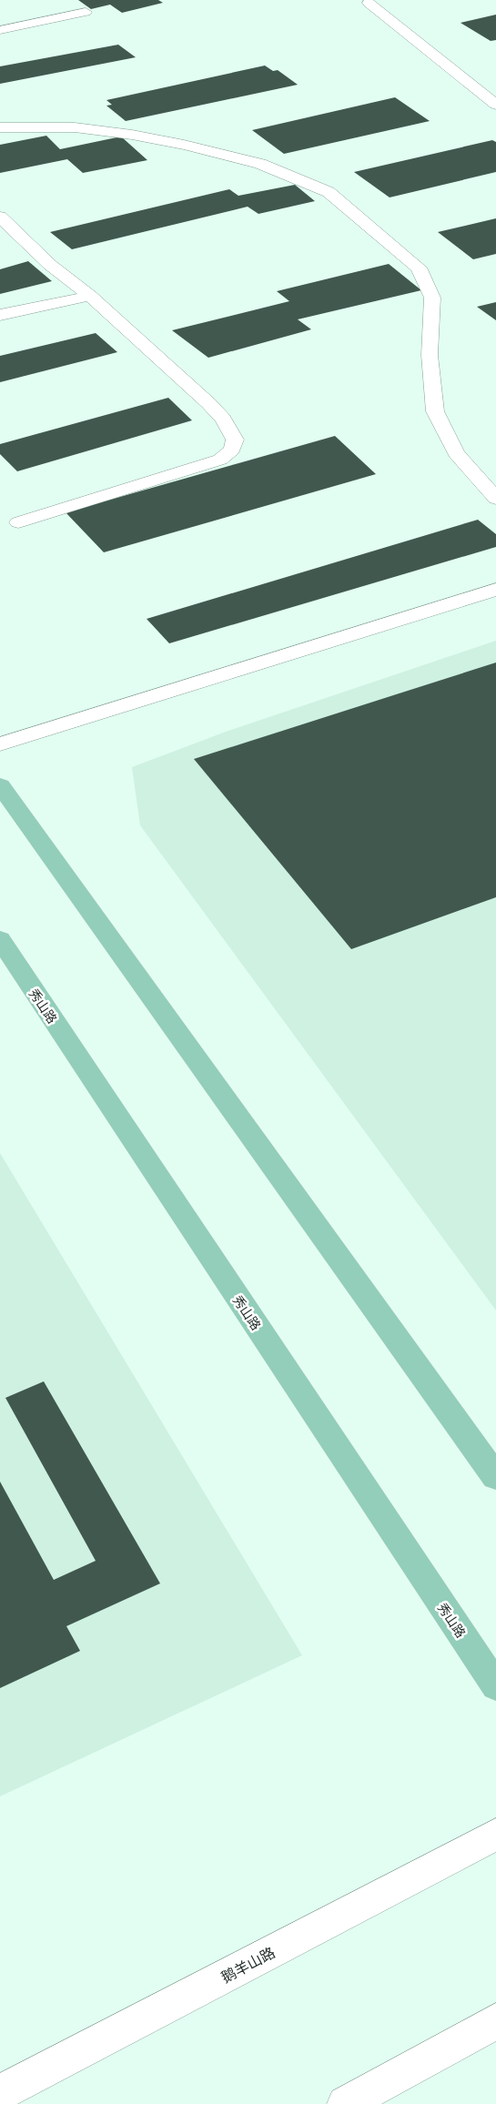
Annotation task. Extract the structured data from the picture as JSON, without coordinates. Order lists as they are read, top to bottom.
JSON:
{
  "streets": {
    "main road": ["秀山路"],
    "street": ["鹅羊山路"]
  }
}
